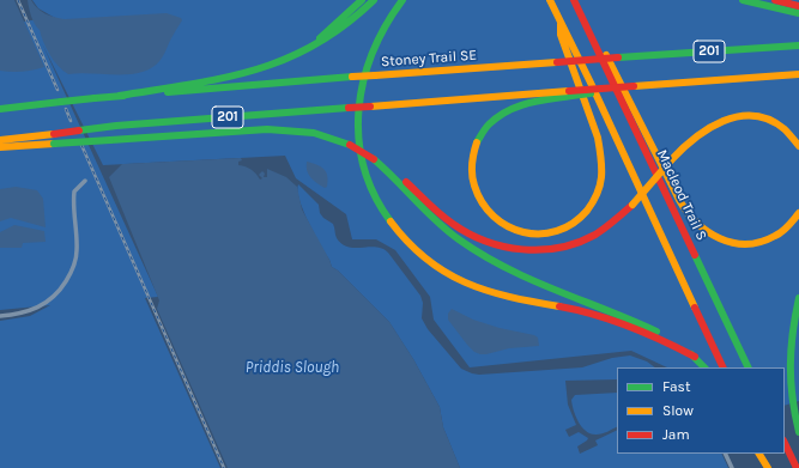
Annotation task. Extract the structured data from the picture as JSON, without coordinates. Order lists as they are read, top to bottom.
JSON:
{
  "streets": {
    "highway": ["201", "Stoney Trail SE", "Macleod Trail S"]
  },
  "water": ["Priddis Slough"],
  "legend": ["Fast", "Slow", "Jam"]
}
